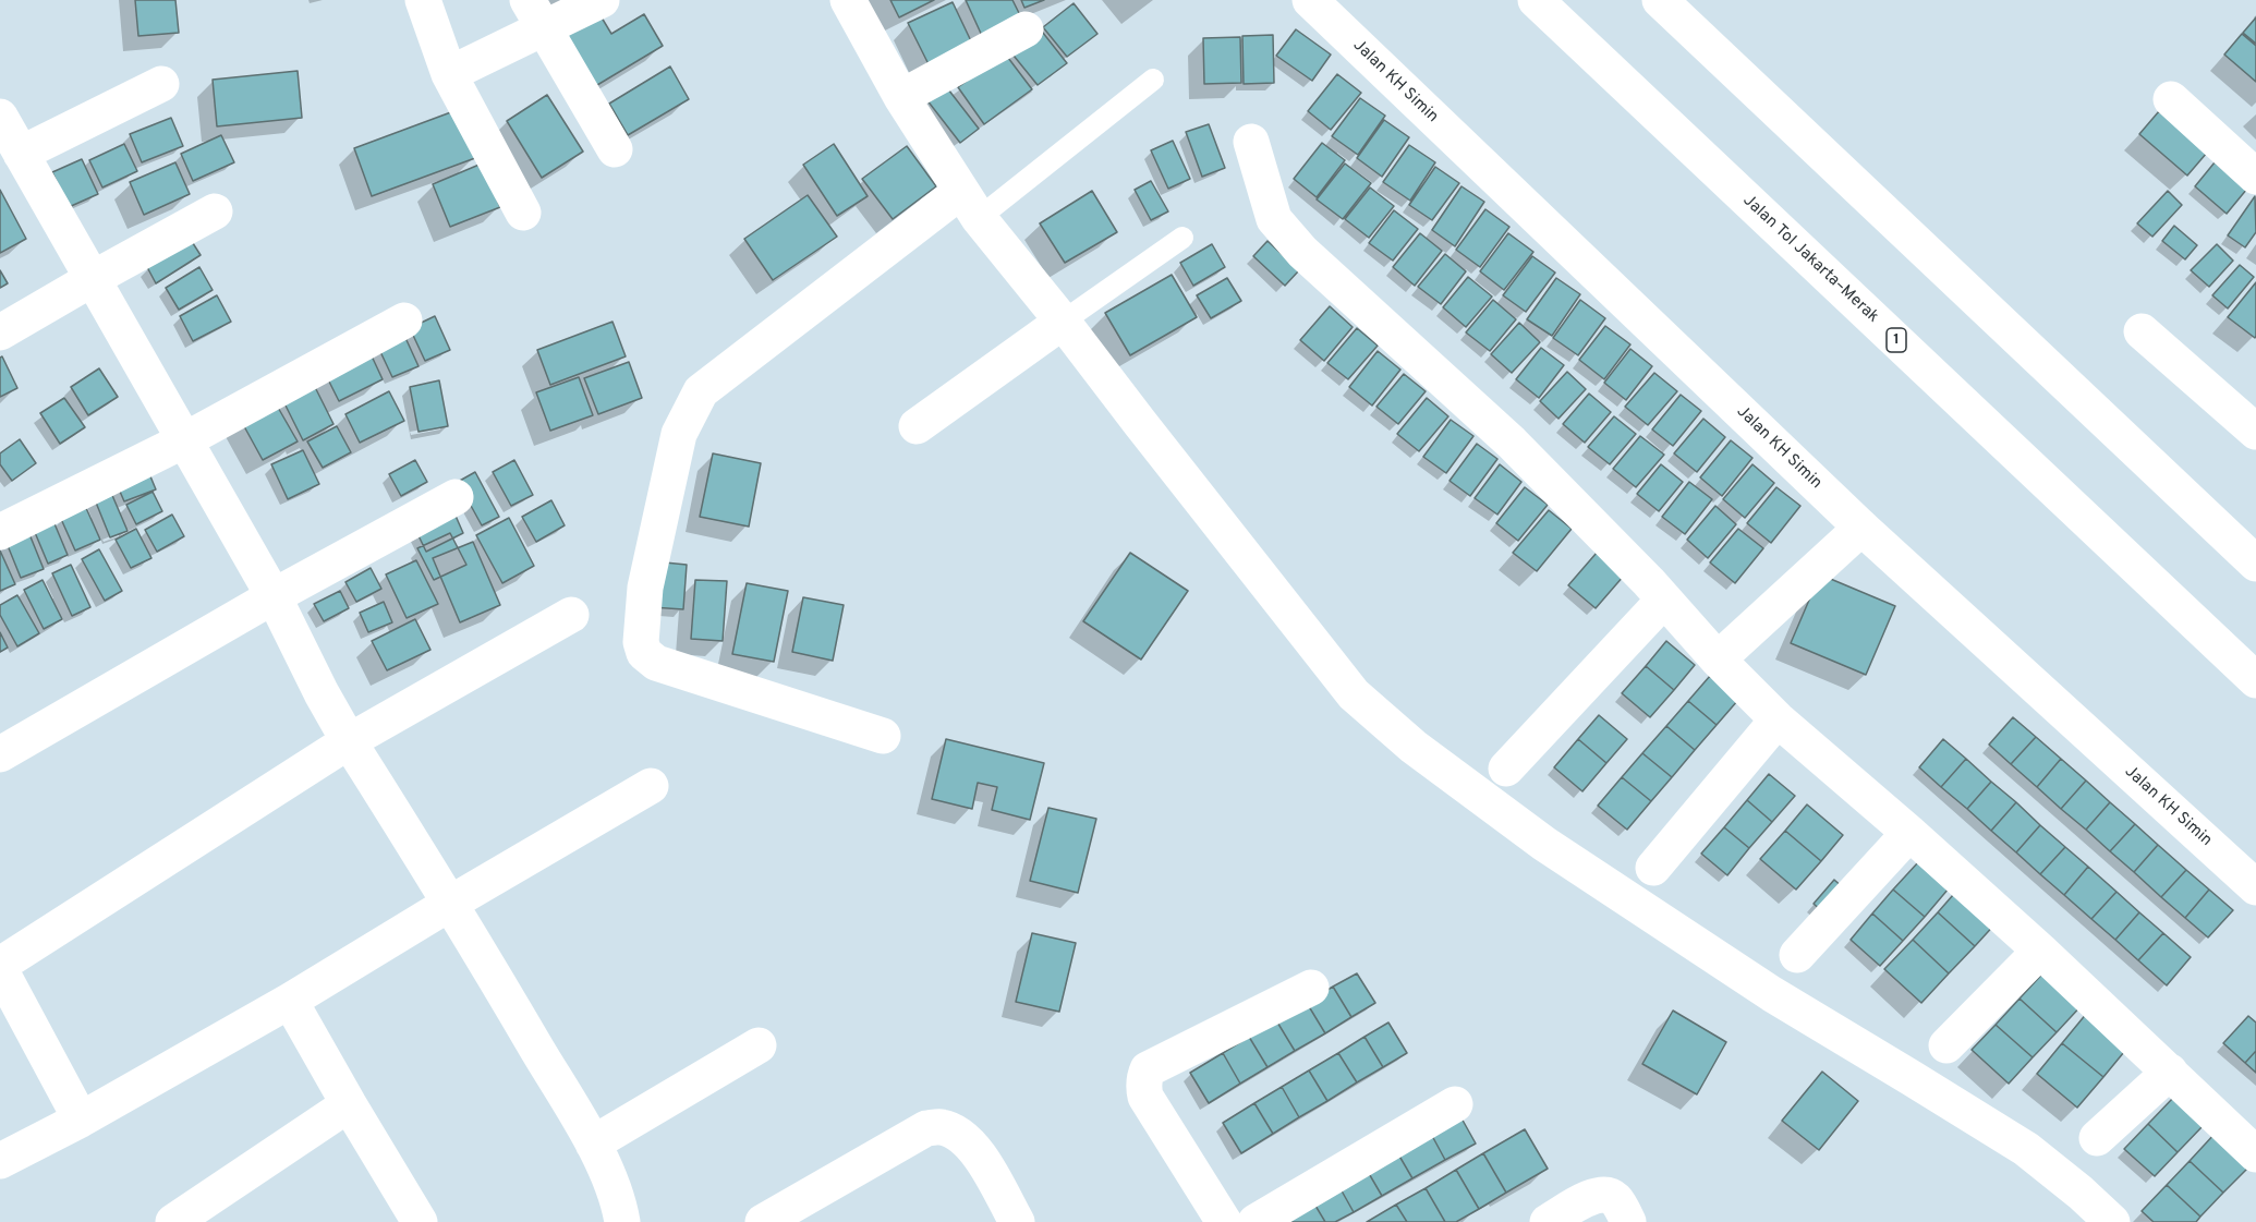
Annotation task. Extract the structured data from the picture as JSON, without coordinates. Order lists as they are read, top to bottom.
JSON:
{
  "streets": {
    "main road": ["Jalan KH Simin", "Jalan Tol Jakarta–Merak", "1"]
  }
}
